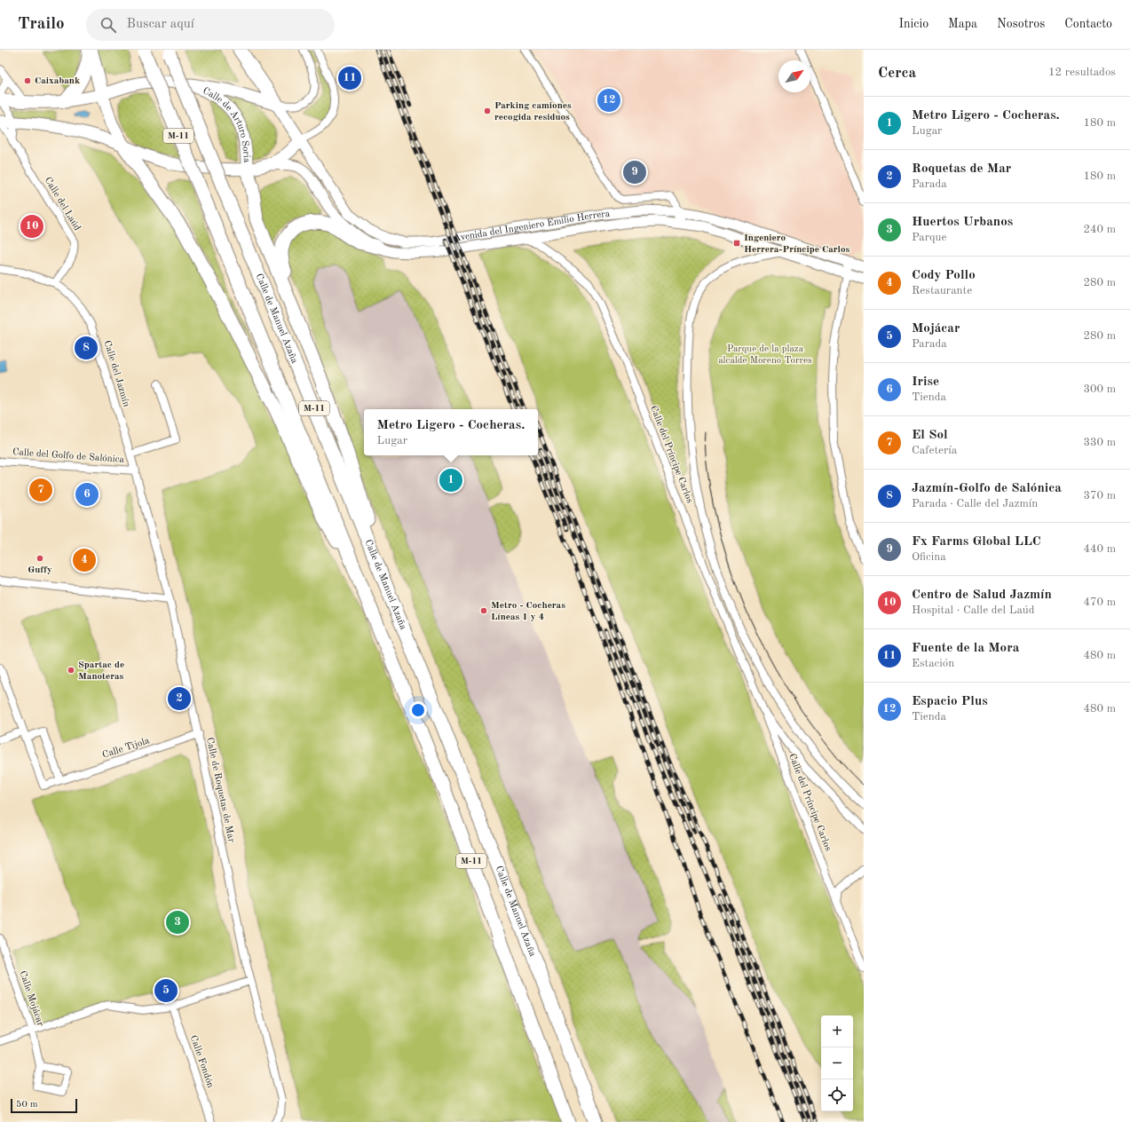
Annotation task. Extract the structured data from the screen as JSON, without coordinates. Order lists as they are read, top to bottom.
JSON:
{
  "streets": {
    "highway": ["M-11", "Calle de Manuel Azaña"],
    "main road": ["Calle de Arturo Soria", "Avenida del Ingeniero Emilio Herrera"],
    "street": [
      "Calle del Laúd",
      "Calle del Jazmín",
      "Calle del Príncipe Carlos",
      "Calle del Golfo de Salónica",
      "Calle Tijola",
      "Calle de Roquetas de Mar",
      "Calle Mojácar",
      "Calle Fondón"
    ]
  },
  "crossings": [
    ["Calle de Arturo Soria", "Avenida del Ingeniero Emilio Herrera"],
    ["Calle del Laúd", "Calle del Jazmín"],
    ["Avenida del Ingeniero Emilio Herrera", "Calle del Príncipe Carlos"],
    ["Calle del Jazmín", "Calle del Golfo de Salónica"],
    ["Calle del Jazmín", "Calle de Roquetas de Mar"],
    ["Calle del Golfo de Salónica", "Calle de Roquetas de Mar"],
    ["Calle Tijola", "Calle de Roquetas de Mar"]
  ],
  "parks": ["Parque de la plaza alcalde Moreno Torres"],
  "places": {
    "other": [
      "Caixabank",
      "Parking camiones recogida residuos",
      "Guffy",
      "Metro - Cocheras Líneas 1 y 4",
      "Spartac de Manoteras"
    ],
    "transit": ["Ingeniero Herrera-Príncipe Carlos"]
  },
  "scale_bar": "50 m",
  "north": "top right",
  "page": {
    "header": "Trailo",
    "search": "Buscar aquí",
    "nav": [
      "Inicio",
      "Mapa",
      "Nosotros",
      "Contacto"
    ],
    "heading": ["Cerca", "12 resultados"],
    "pins": [
      "11",
      "12",
      "9",
      "10",
      "8",
      "1",
      "7",
      "6",
      "4",
      "2",
      "3",
      "5"
    ],
    "list": [
      {
        "mark": "1",
        "name": "Metro Ligero - Cocheras.",
        "note": "Lugar",
        "value": "180 m"
      },
      {
        "mark": "2",
        "name": "Roquetas de Mar",
        "note": "Parada",
        "value": "180 m"
      },
      {
        "mark": "3",
        "name": "Huertos Urbanos",
        "note": "Parque",
        "value": "240 m"
      },
      {
        "mark": "4",
        "name": "Cody Pollo",
        "note": "Restaurante",
        "value": "280 m"
      },
      {
        "mark": "5",
        "name": "Mojácar",
        "note": "Parada",
        "value": "280 m"
      },
      {
        "mark": "6",
        "name": "Irise",
        "note": "Tienda",
        "value": "300 m"
      },
      {
        "mark": "7",
        "name": "El Sol",
        "note": "Cafetería",
        "value": "330 m"
      },
      {
        "mark": "8",
        "name": "Jazmín-Golfo de Salónica",
        "note": "Parada · Calle del Jazmín",
        "value": "370 m"
      },
      {
        "mark": "9",
        "name": "Fx Farms Global LLC",
        "note": "Oficina",
        "value": "440 m"
      },
      {
        "mark": "10",
        "name": "Centro de Salud Jazmín",
        "note": "Hospital · Calle del Laúd",
        "value": "470 m"
      },
      {
        "mark": "11",
        "name": "Fuente de la Mora",
        "note": "Estación",
        "value": "480 m"
      },
      {
        "mark": "12",
        "name": "Espacio Plus",
        "note": "Tienda",
        "value": "480 m"
      }
    ],
    "popup": ["Metro Ligero - Cocheras.", "Lugar"],
    "map_buttons": ["+", "−"],
    "scale": "50 m"
  }
}
